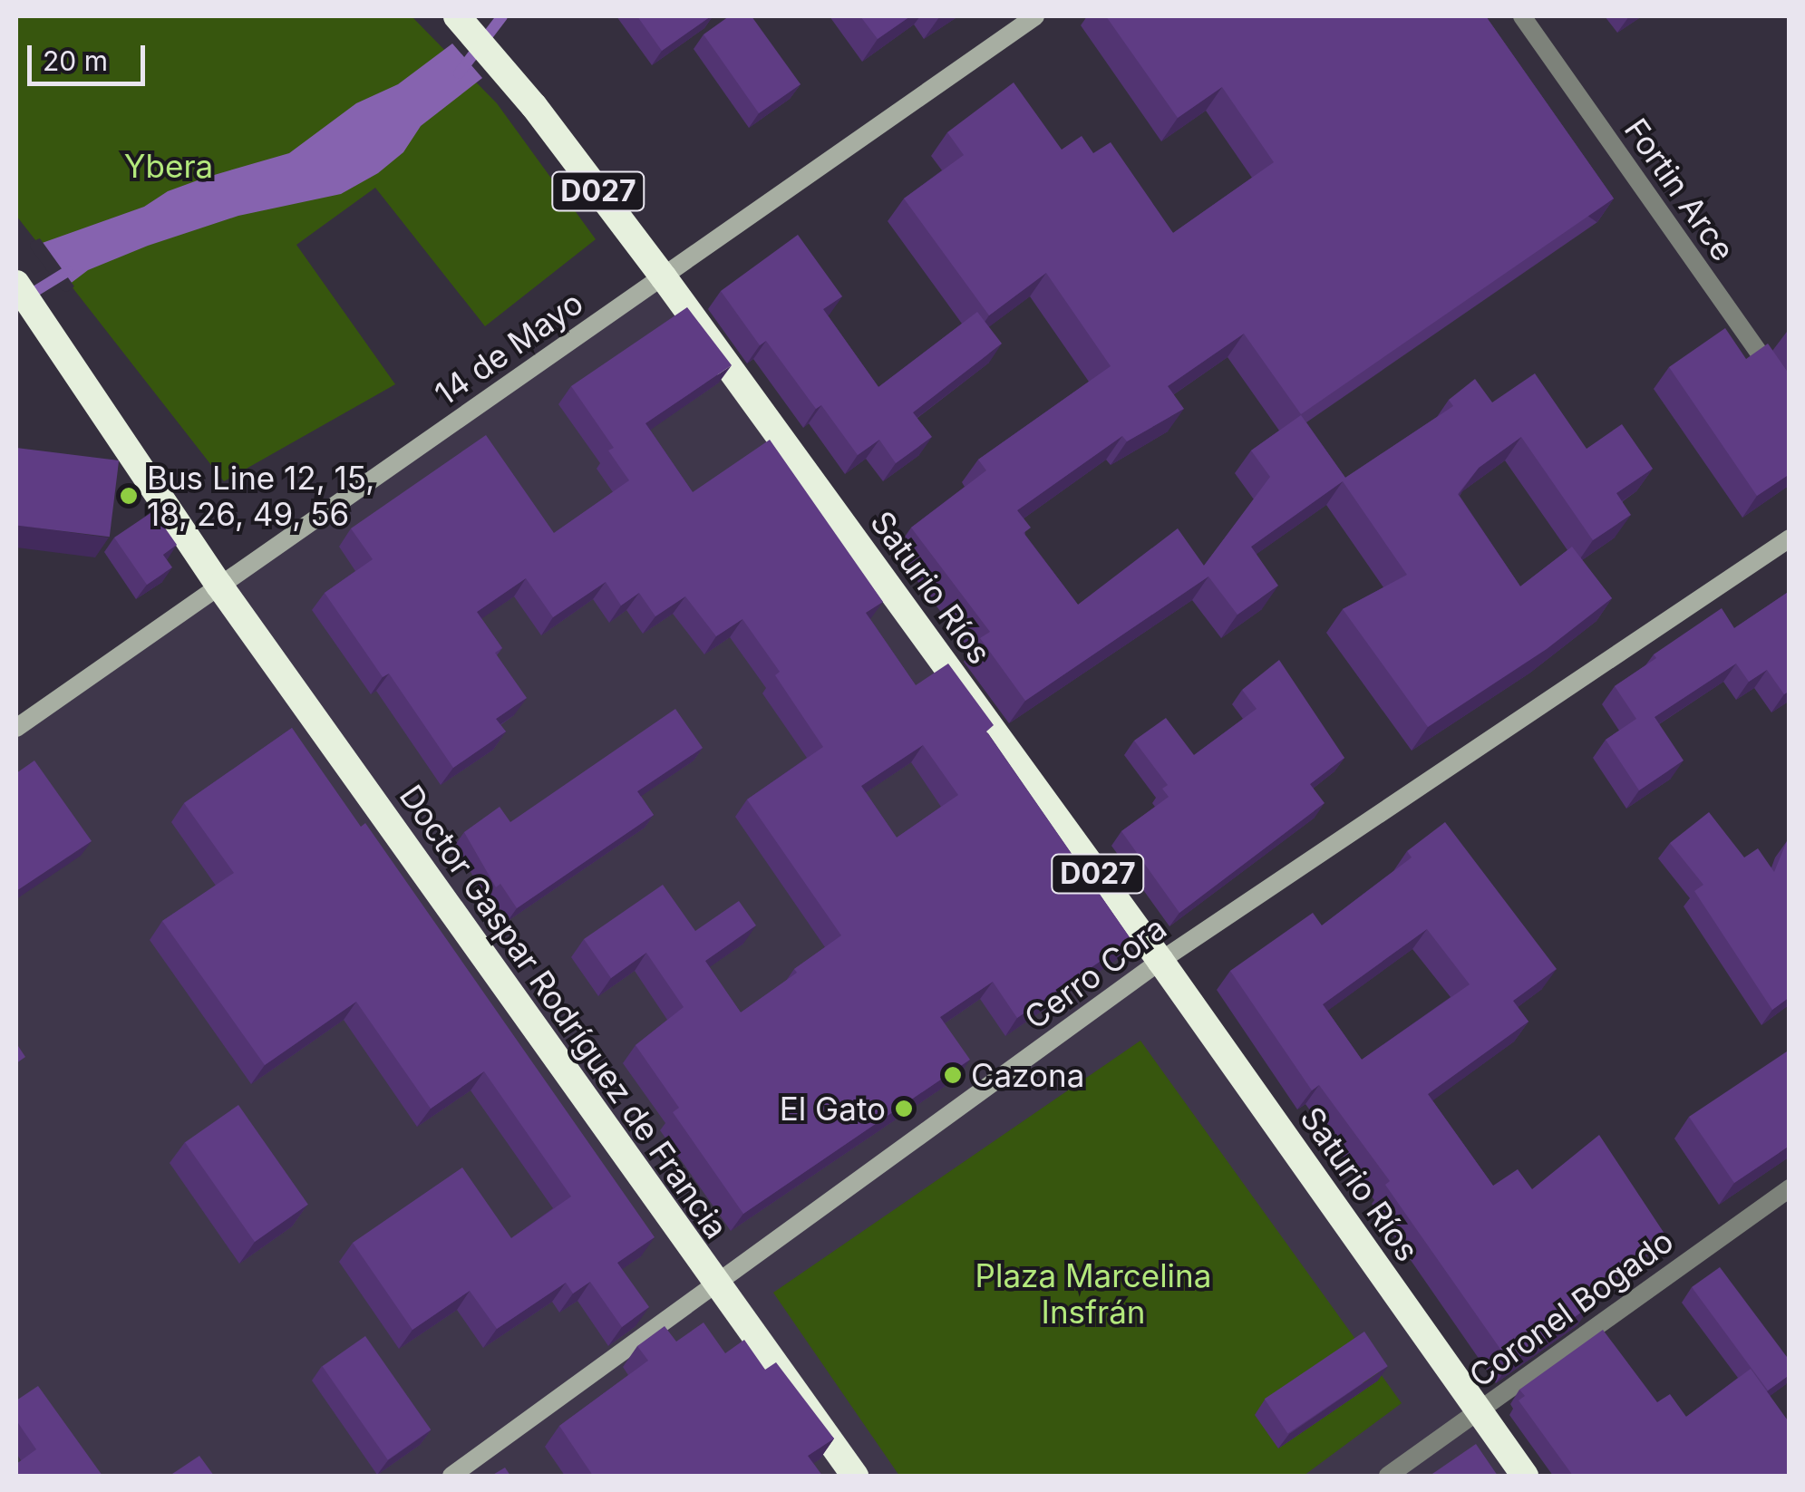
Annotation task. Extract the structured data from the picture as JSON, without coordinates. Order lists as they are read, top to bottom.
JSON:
{
  "streets": {
    "highway": ["D027", "Saturio Ríos", "Doctor Gaspar Rodríguez de Francia"],
    "street": [
      "Fortin Arce",
      "14 de Mayo",
      "Cerro Cora",
      "Coronel Bogado"
    ]
  },
  "crossings": [
    ["14 de Mayo", "Saturio Ríos"],
    ["14 de Mayo", "Doctor Gaspar Rodríguez de Francia"],
    ["Saturio Ríos", "Cerro Cora"],
    ["Saturio Ríos", "Coronel Bogado"],
    ["Cerro Cora", "Doctor Gaspar Rodríguez de Francia"]
  ],
  "parks": ["Ybera", "Plaza Marcelina Insfrán"],
  "places": ["Bus Line 12, 15, 18, 26, 49, 56", "Cazona", "El Gato"],
  "scale_bar": "20 m"
}
